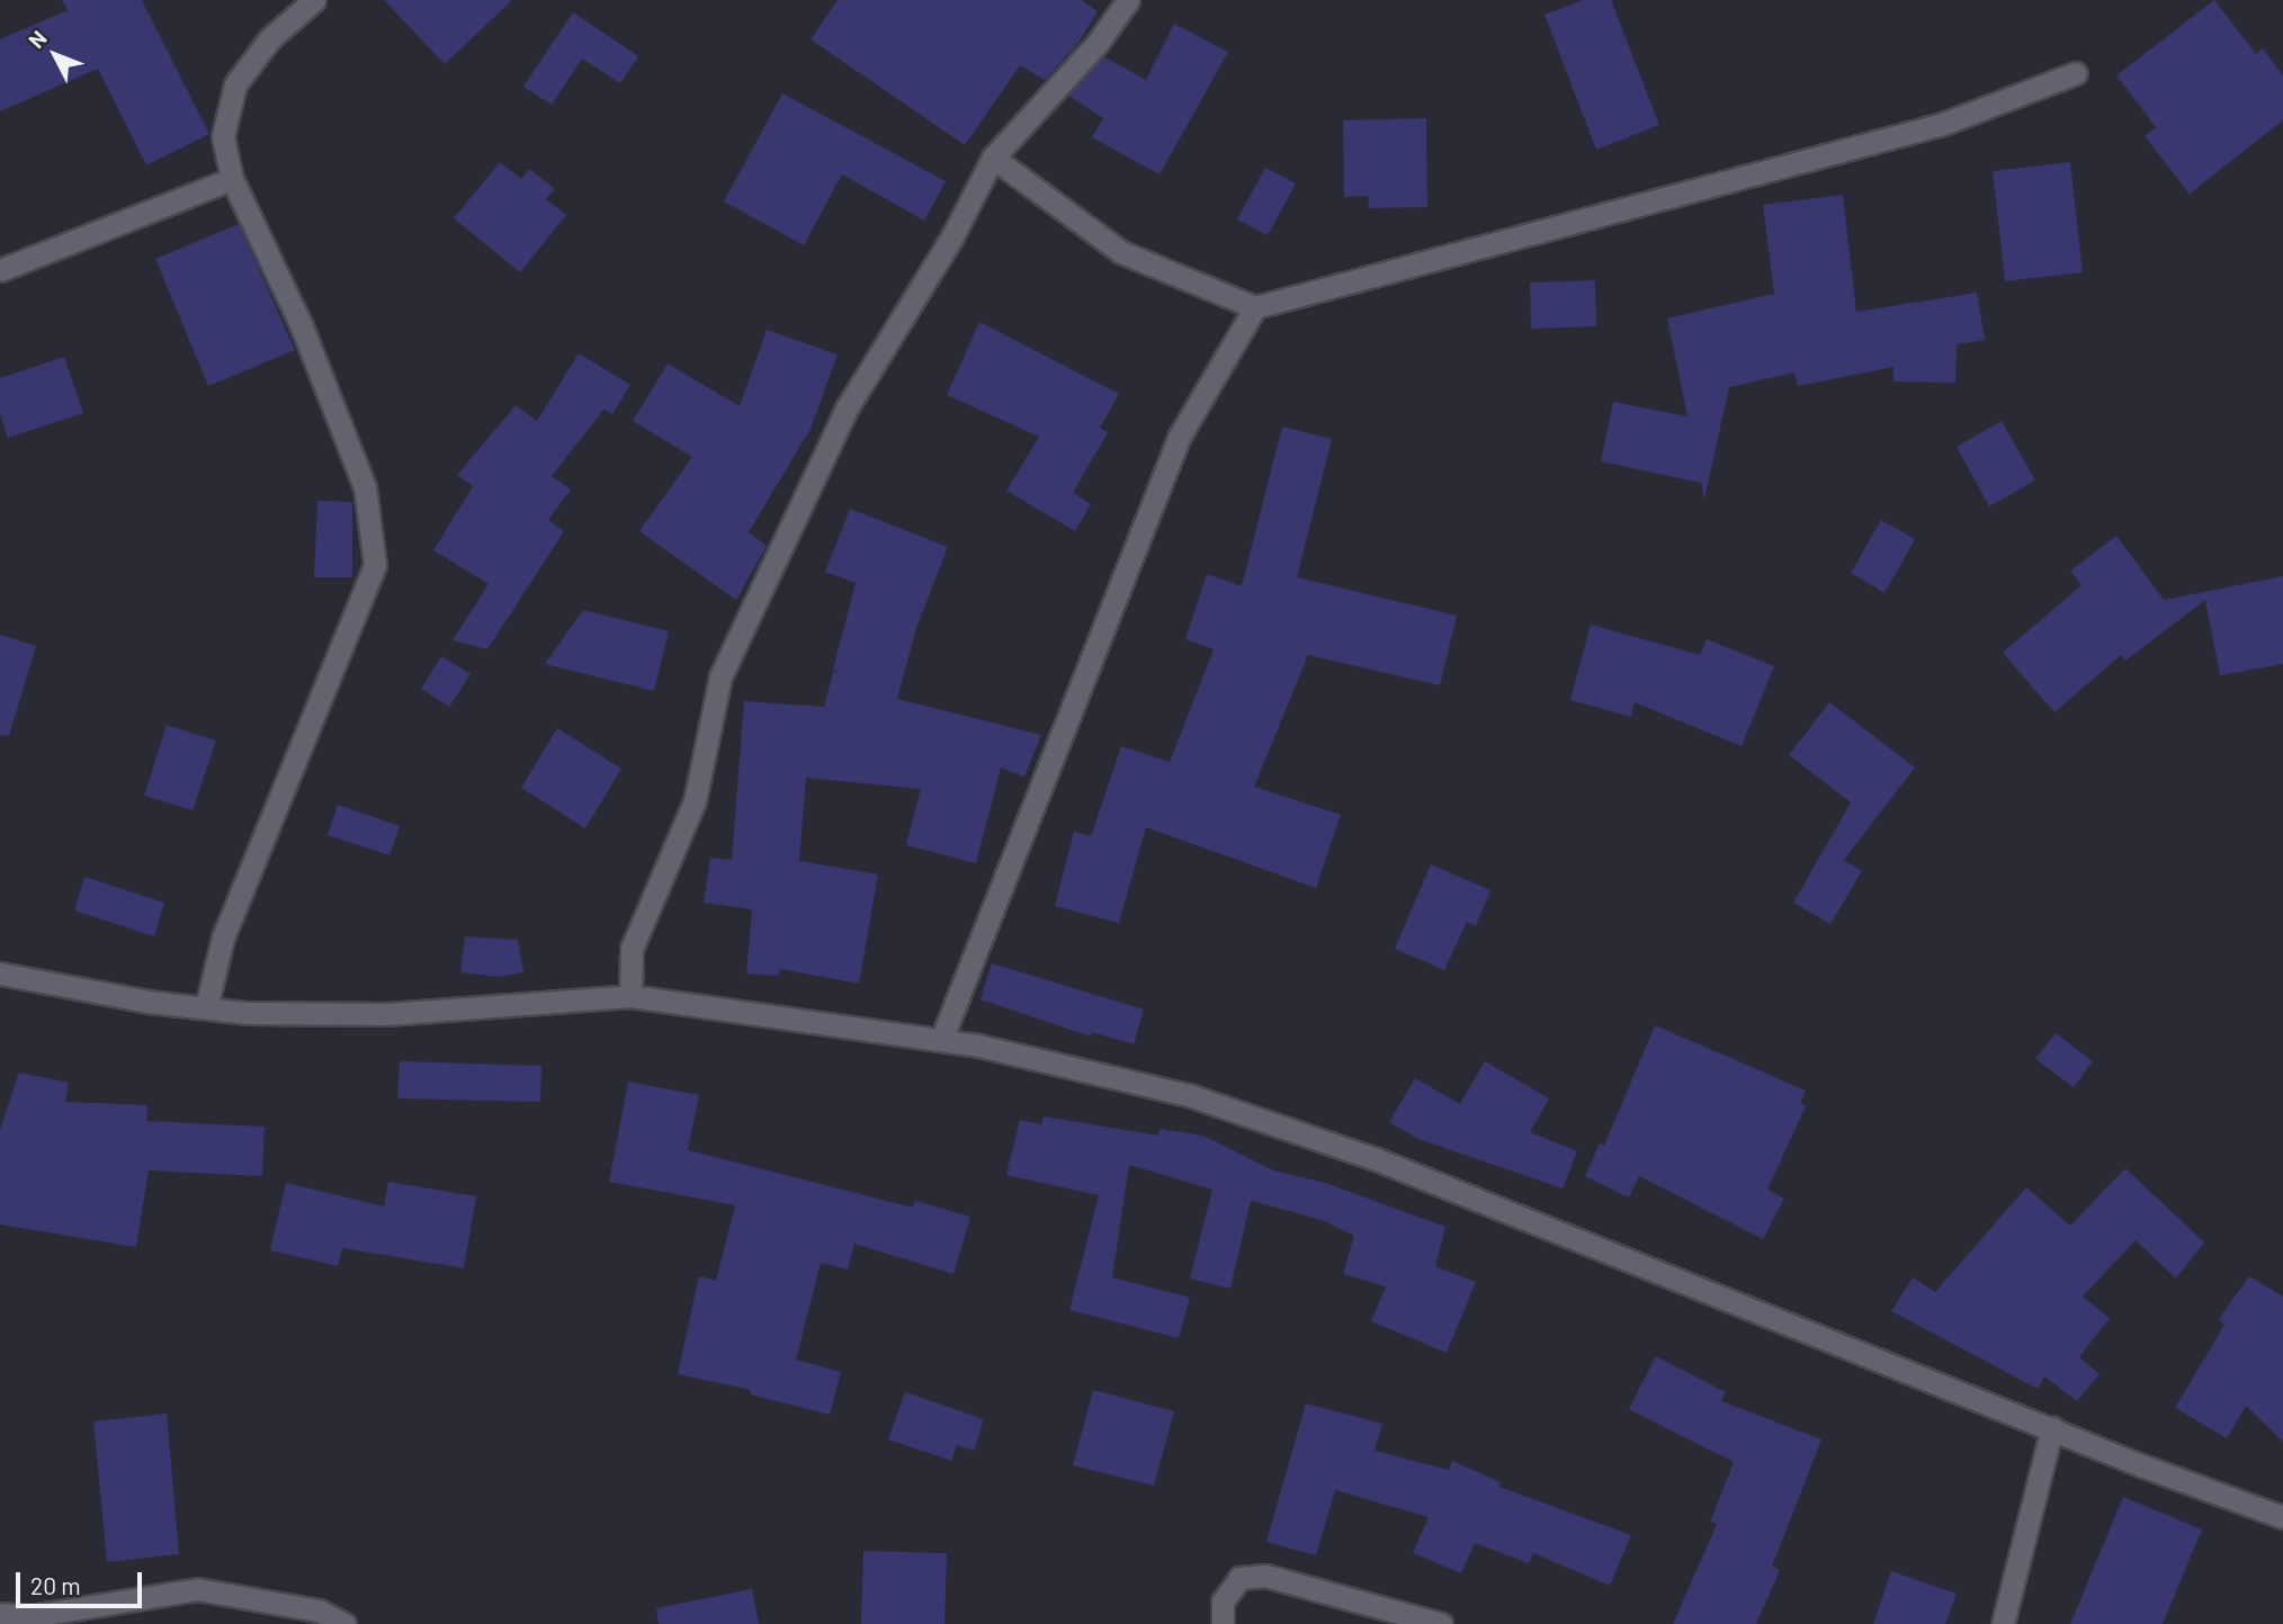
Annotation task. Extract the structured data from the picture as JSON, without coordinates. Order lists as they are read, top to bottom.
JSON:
{
  "scale_bar": "20 m",
  "north": "top left"
}
